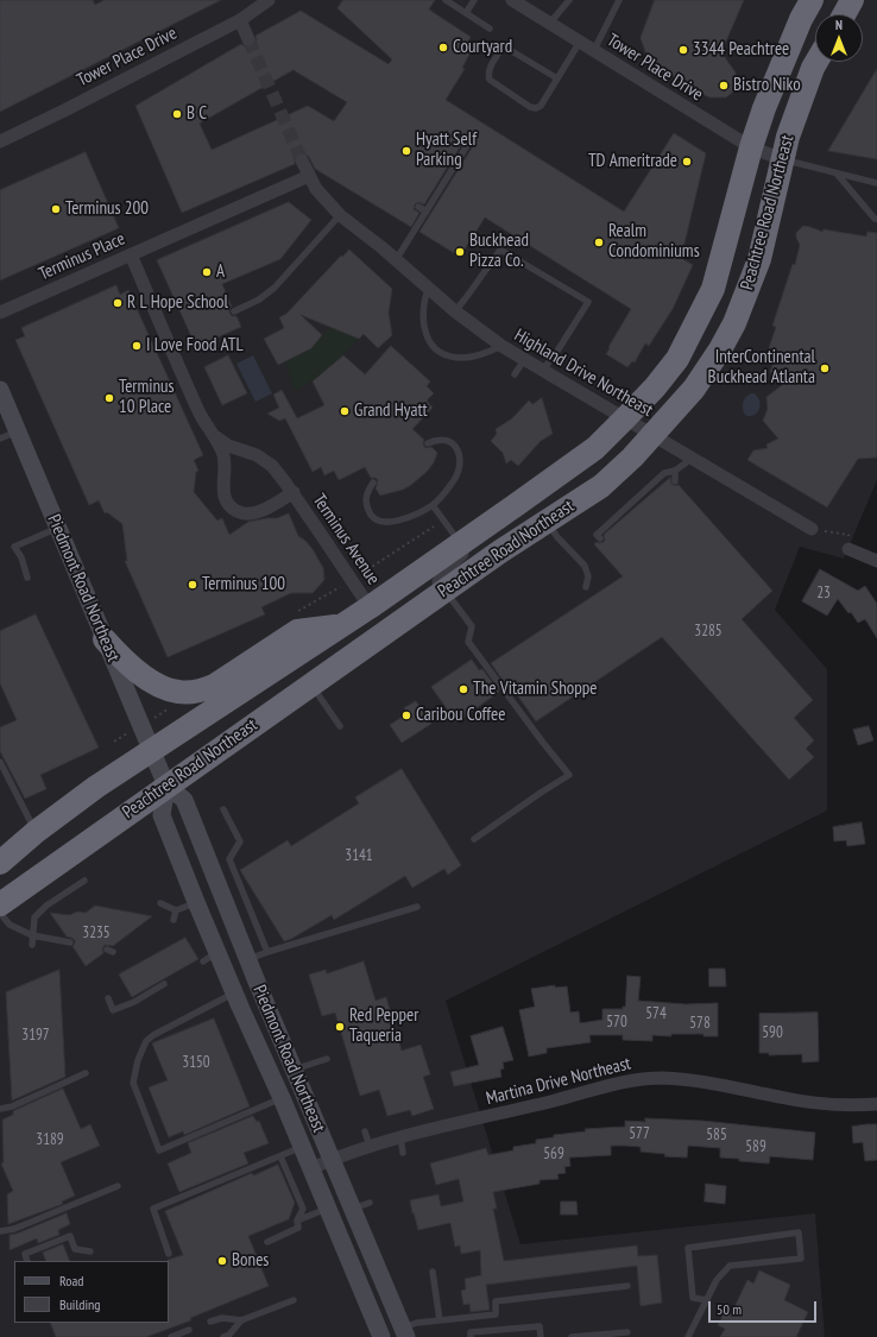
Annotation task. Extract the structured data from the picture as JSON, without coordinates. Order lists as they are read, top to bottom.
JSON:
{
  "streets": {
    "highway": ["Peachtree Road Northeast"],
    "main road": ["Piedmont Road Northeast"],
    "street": [
      "Tower Place Drive",
      "Terminus Place",
      "Highland Drive Northeast",
      "Terminus Avenue",
      "Martina Drive Northeast"
    ]
  },
  "crossings": [
    ["Tower Place Drive", "Peachtree Road Northeast"],
    ["Peachtree Road Northeast", "Highland Drive Northeast"],
    ["Peachtree Road Northeast", "Terminus Avenue"],
    ["Peachtree Road Northeast", "Piedmont Road Northeast"],
    ["Terminus Place", "Highland Drive Northeast"],
    ["Terminus Place", "Terminus Avenue"],
    ["Piedmont Road Northeast", "Martina Drive Northeast"]
  ],
  "places": [
    "Courtyard",
    "3344 Peachtree",
    "Bistro Niko",
    "B C",
    "Hyatt Self Parking",
    "TD Ameritrade",
    "Terminus 200",
    "Realm Condominiums",
    "Buckhead Pizza Co.",
    "A",
    "R L Hope School",
    "I Love Food ATL",
    "InterContinental Buckhead Atlanta",
    "Terminus 10 Place",
    "Grand Hyatt",
    "Terminus 100",
    "The Vitamin Shoppe",
    "Caribou Coffee",
    "Red Pepper Taqueria",
    "Bones"
  ],
  "house_numbers": [
    "23",
    "3285",
    "3141",
    "3235",
    "574",
    "570",
    "578",
    "590",
    "3197",
    "3150",
    "577",
    "585",
    "3189",
    "589",
    "569"
  ],
  "legend": ["Road", "Building"],
  "scale_bar": "50 m",
  "north": "top"
}
